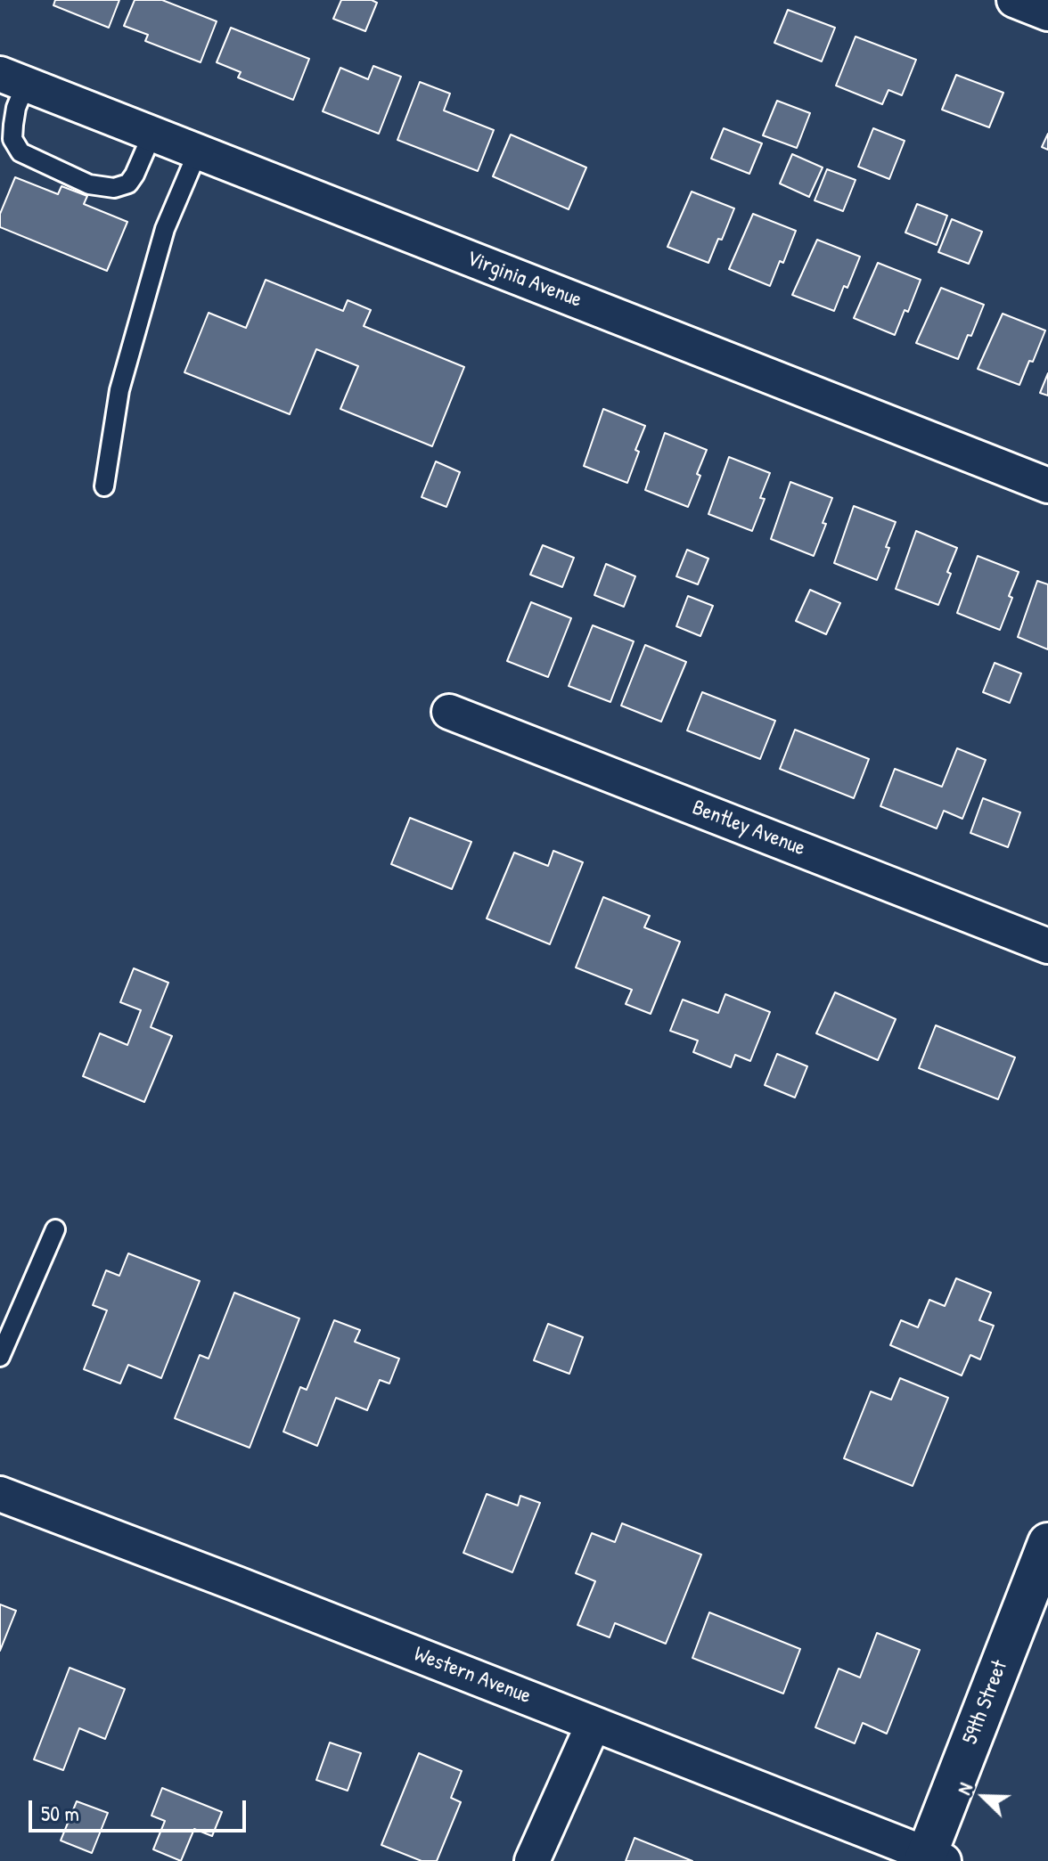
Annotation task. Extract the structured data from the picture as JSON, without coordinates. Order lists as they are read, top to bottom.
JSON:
{
  "streets": {
    "street": [
      "Virginia Avenue",
      "Bentley Avenue",
      "Western Avenue",
      "59th Street"
    ]
  },
  "crossings": [
    ["Western Avenue", "59th Street"]
  ],
  "scale_bar": "50 m",
  "north": "top left"
}
